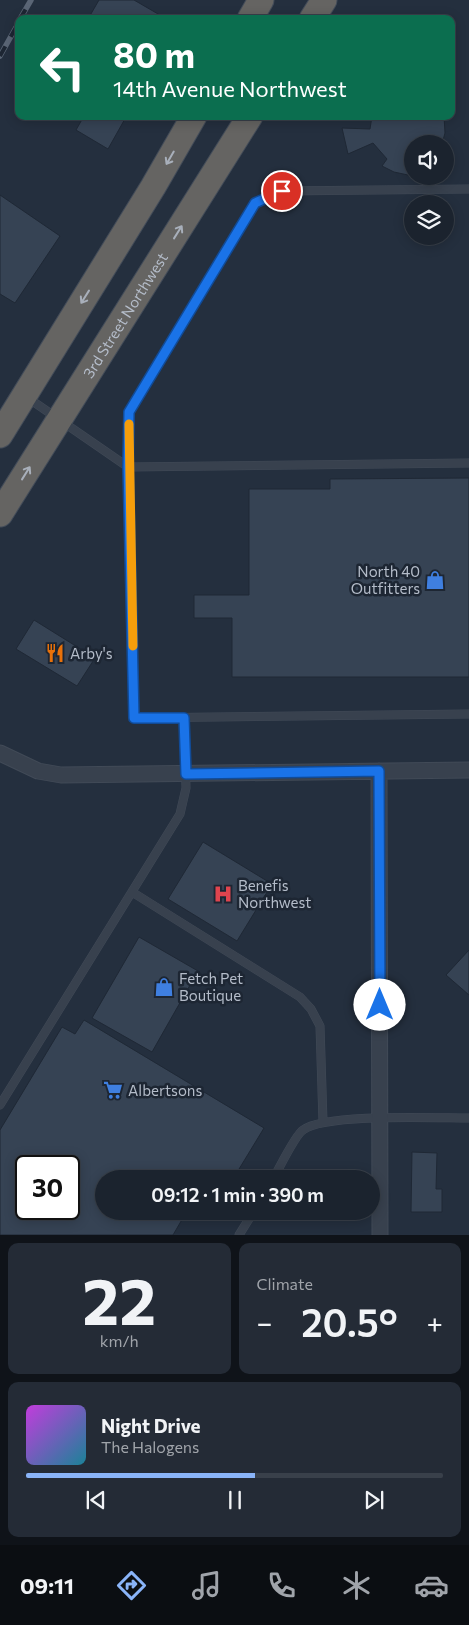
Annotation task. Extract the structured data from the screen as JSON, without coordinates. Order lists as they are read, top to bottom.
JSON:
{
  "streets": {
    "highway": ["3rd Street Northwest"]
  },
  "places": {
    "shop": ["North 40 Outfitters", "Fetch Pet Boutique"],
    "restaurant": ["Arby's"],
    "hospital": ["Benefis Northwest"],
    "supermarket": ["Albertsons"]
  },
  "page": {
    "turn": ["80 m", "14th Avenue Northwest"],
    "limit": "30",
    "trip": "09:12 · 1 min · 390 m",
    "tile": [
      ["22", "km/h"],
      "Climate"
    ],
    "heat": ["−", "20.5°", "+"],
    "song": ["Night Drive", "The Halogens"],
    "tabs": "09:11"
  }
}
